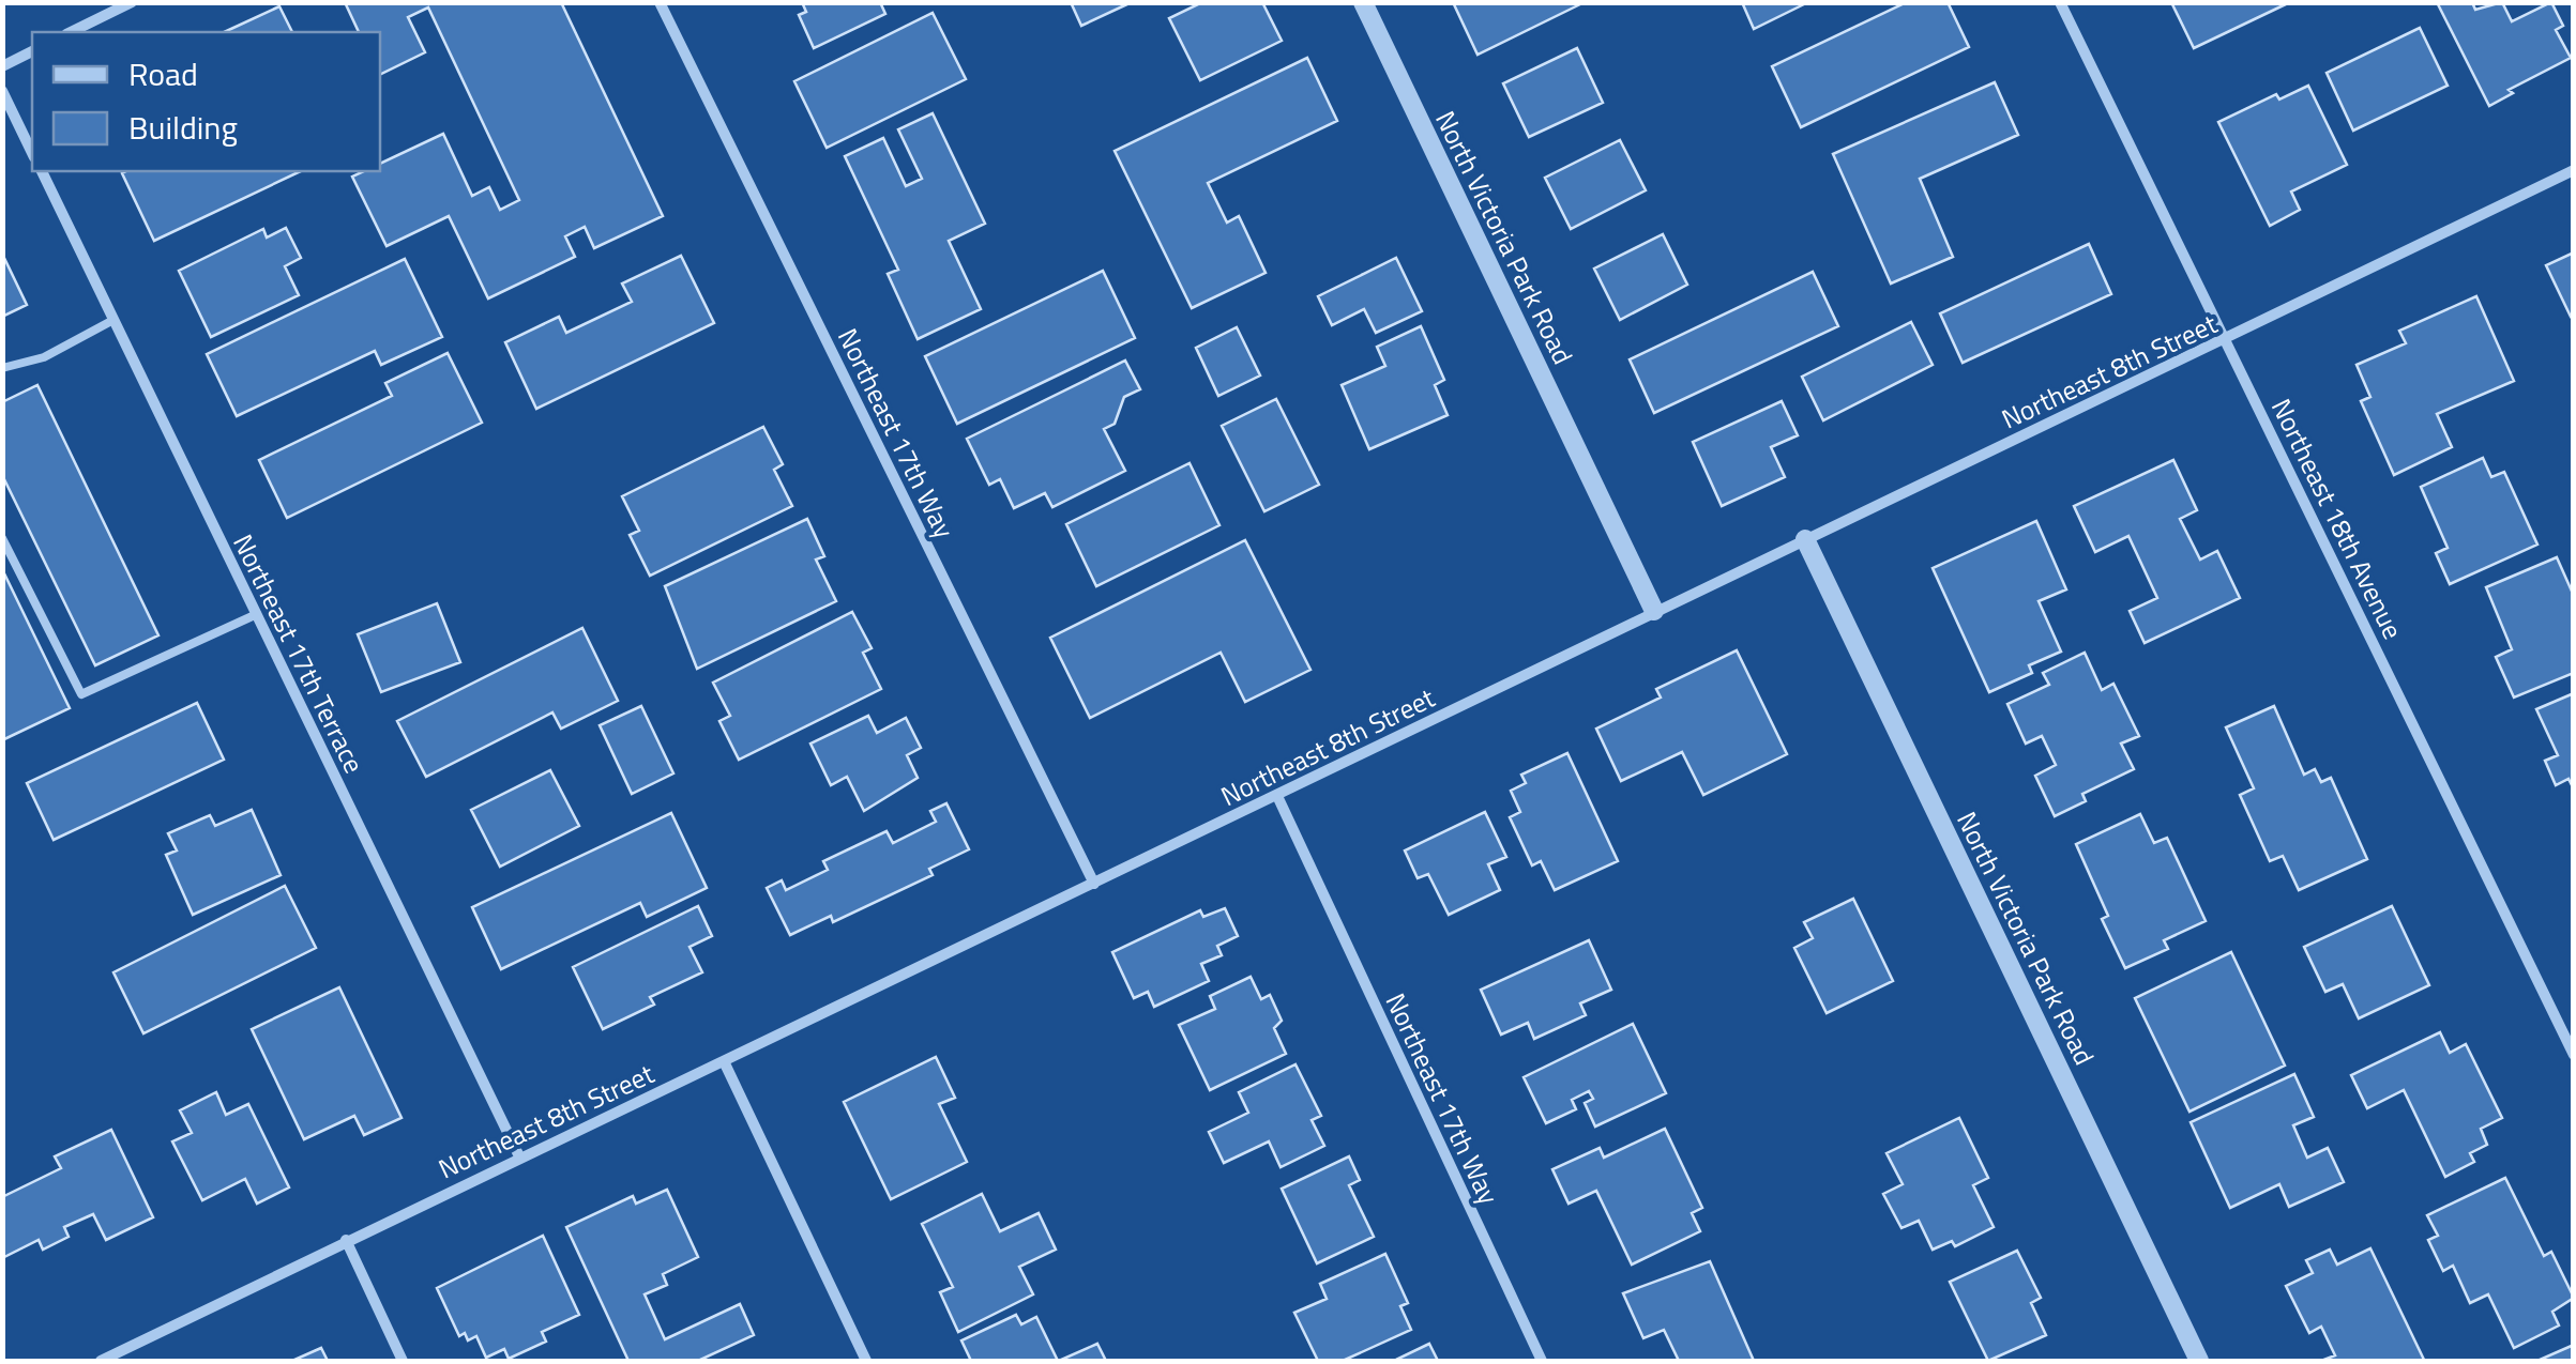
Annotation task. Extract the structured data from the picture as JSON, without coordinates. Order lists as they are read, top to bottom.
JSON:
{
  "streets": {
    "street": [
      "North Victoria Park Road",
      "Northeast 8th Street",
      "Northeast 17th Way",
      "Northeast 18th Avenue",
      "Northeast 17th Terrace"
    ]
  },
  "crossings": [
    ["North Victoria Park Road", "Northeast 8th Street"],
    ["Northeast 8th Street", "Northeast 17th Way"],
    ["Northeast 8th Street", "Northeast 18th Avenue"],
    ["Northeast 8th Street", "Northeast 17th Terrace"]
  ],
  "legend": ["Road", "Building"]
}
